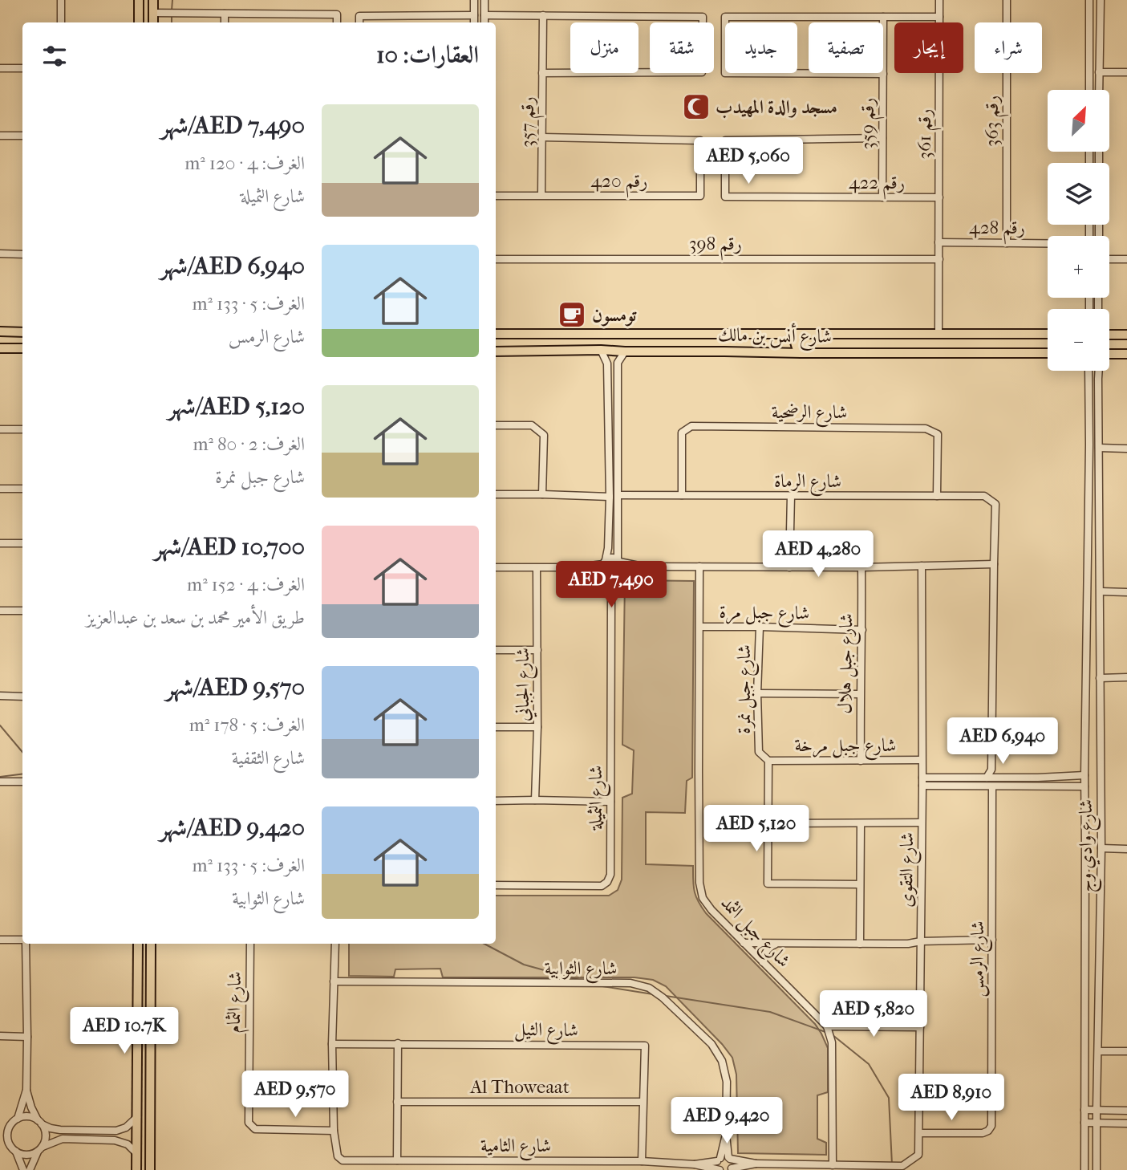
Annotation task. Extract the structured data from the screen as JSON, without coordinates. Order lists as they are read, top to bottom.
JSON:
{
  "streets": {
    "main road": ["شارع أنس بن مالك"],
    "street": [
      "رقم 363",
      "رقم 357",
      "رقم 359",
      "رقم 361",
      "رقم 420",
      "رقم 422",
      "رقم 428",
      "رقم 398",
      "شارع الرضحية",
      "شارع الرماة",
      "شارع جبل مرة",
      "شارع جبل هلال",
      "شارع الجباني",
      "شارع جبل نمرة",
      "شارع جبل مرخة",
      "شارع الثميلة",
      "شارع وادي وج",
      "شارع التقوى",
      "شارع جبل الثمد",
      "شارع الرمس",
      "شارع الثوابية",
      "شارع الثمام",
      "شارع الثيل",
      "Al Thoweaat",
      "شارع الثامية"
    ]
  },
  "crossings": [
    ["رقم 363", "رقم 428"],
    ["رقم 357", "رقم 420"],
    ["رقم 359", "رقم 422"],
    ["رقم 361", "رقم 422"],
    ["رقم 361", "رقم 428"],
    ["رقم 361", "رقم 398"],
    ["رقم 361", "شارع أنس بن مالك"],
    ["شارع الرضحية", "شارع الرماة"],
    ["شارع جبل مرة", "شارع جبل هلال"],
    ["شارع جبل مرة", "شارع جبل نمرة"],
    ["شارع جبل مرة", "شارع جبل الثمد"],
    ["شارع جبل هلال", "شارع جبل مرخة"],
    ["شارع جبل نمرة", "شارع جبل مرخة"],
    ["شارع جبل مرخة", "شارع التقوى"],
    ["شارع التقوى", "شارع الرمس"],
    ["شارع الثوابية", "شارع الثامية"],
    ["شارع الثمام", "شارع الثامية"],
    ["شارع الثيل", "Al Thoweaat"],
    ["شارع الثيل", "شارع الثامية"]
  ],
  "places": {
    "mosque": ["مسجد والدة المهيدب"],
    "cafe": ["تومسون"]
  },
  "north": "top right",
  "page": {
    "chip": [
      "شراء",
      "إيجار",
      "تصفية",
      "جديد",
      "شقة",
      "منزل"
    ],
    "heading": "العقارات: 10",
    "map_buttons": ["+", "−"],
    "list": [
      {
        "name": "AED 7,490/شهر",
        "note": "الغرف: 4 · 120 m² · شارع الثميلة"
      },
      {
        "name": "AED 6,940/شهر",
        "note": "الغرف: 5 · 133 m² · شارع الرمس"
      },
      {
        "name": "AED 5,120/شهر",
        "note": "الغرف: 2 · 80 m² · شارع جبل نمرة"
      },
      {
        "name": "AED 10,700/شهر",
        "note": "الغرف: 4 · 152 m² · طريق الأمير محمد بن سعد بن عبدالعزيز"
      },
      {
        "name": "AED 9,570/شهر",
        "note": "الغرف: 5 · 178 m² · شارع الثقفية"
      },
      {
        "name": "AED 9,420/شهر",
        "note": "الغرف: 5 · 133 m² · شارع الثوابية"
      }
    ],
    "price": [
      "AED 5,060",
      "AED 4,280",
      "AED 7,490",
      "AED 6,940",
      "AED 5,120",
      "AED 5,820",
      "AED 10.7K",
      "AED 9,570",
      "AED 8,910",
      "AED 9,420"
    ]
  }
}
